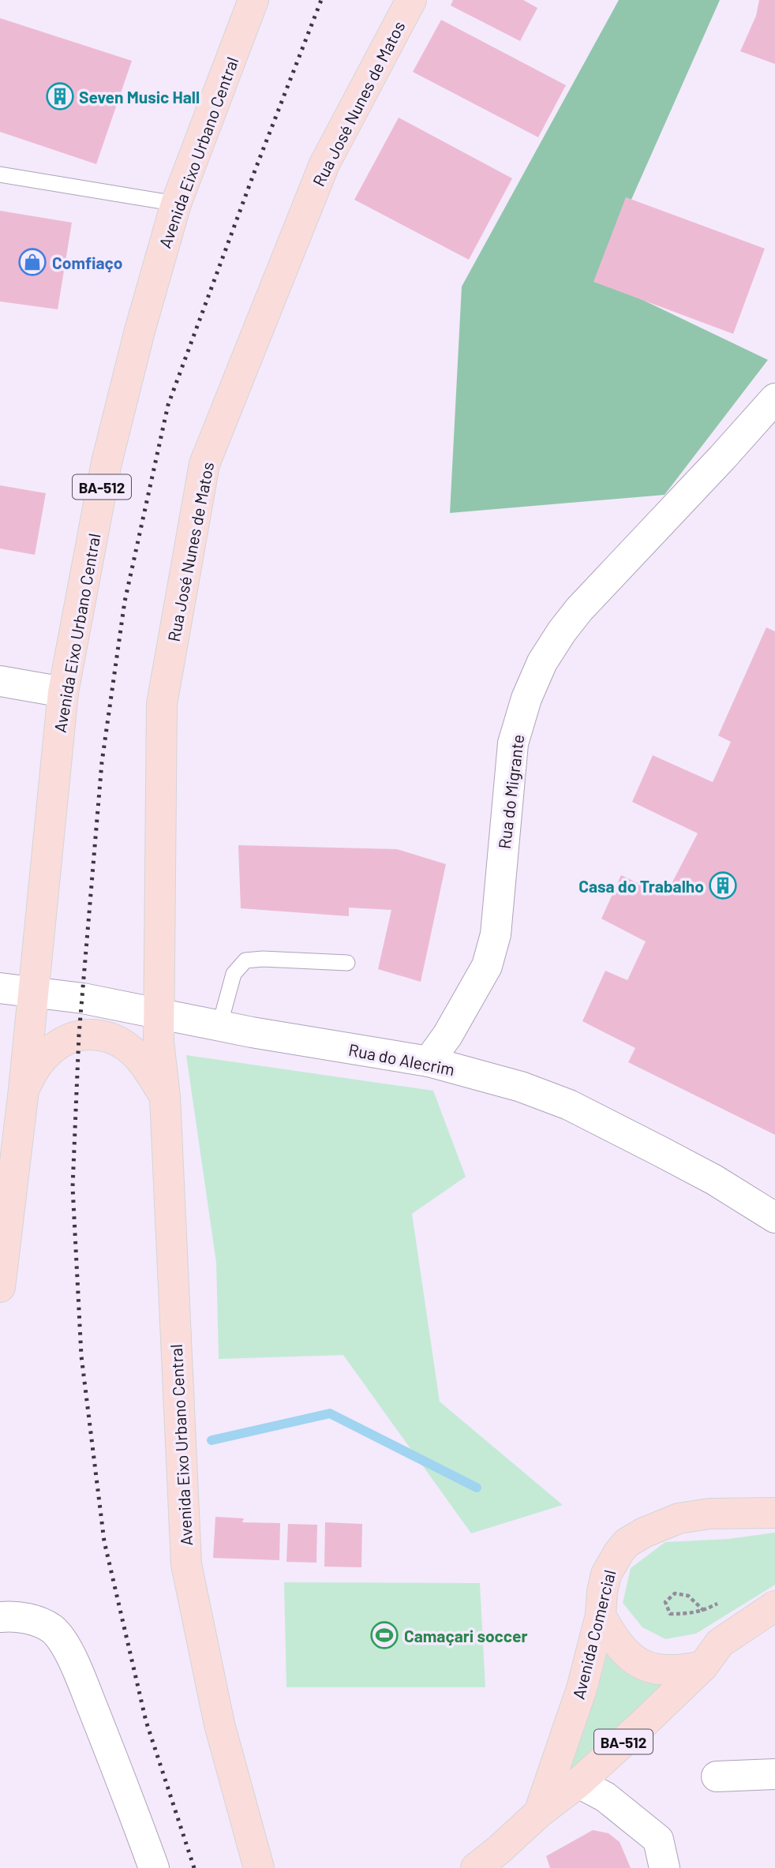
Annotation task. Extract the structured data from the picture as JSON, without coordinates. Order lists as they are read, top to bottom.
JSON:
{
  "streets": {
    "main road": [
      "Rua José Nunes de Matos",
      "Avenida Eixo Urbano Central",
      "BA-512",
      "Rua do Migrante",
      "Rua do Alecrim",
      "Avenida Comercial"
    ]
  },
  "crossings": [
    ["Rua José Nunes de Matos", "Avenida Eixo Urbano Central"],
    ["Rua José Nunes de Matos", "Rua do Alecrim"],
    ["Avenida Eixo Urbano Central", "Rua do Alecrim"],
    ["Rua do Migrante", "Rua do Alecrim"]
  ],
  "places": {
    "building": ["Seven Music Hall", "Casa do Trabalho"],
    "shop": ["Comfiaço"],
    "sports": ["Camaçari soccer"]
  }
}
